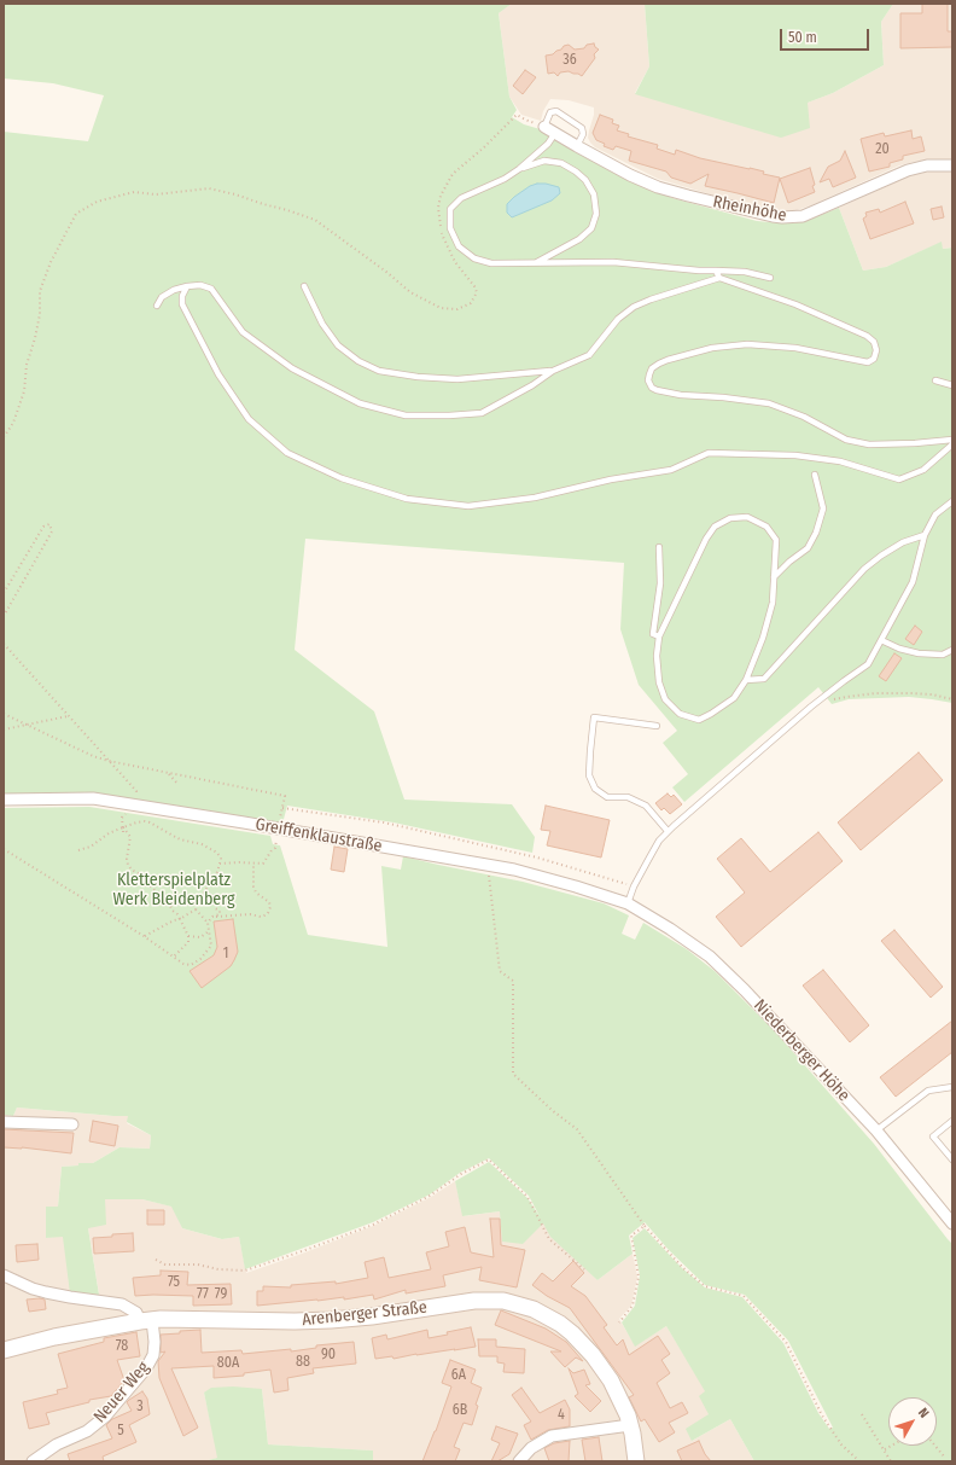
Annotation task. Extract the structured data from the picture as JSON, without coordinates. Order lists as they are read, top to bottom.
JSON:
{
  "streets": {
    "main road": ["Arenberger Straße"],
    "street": [
      "Rheinhöhe",
      "Greiffenklaustraße",
      "Niederberger Höhe",
      "Neuer Weg"
    ]
  },
  "crossings": [
    ["Greiffenklaustraße", "Niederberger Höhe"],
    ["Arenberger Straße", "Neuer Weg"]
  ],
  "parks": ["Kletterspielplatz Werk Bleidenberg"],
  "house_numbers": [
    "36",
    "20",
    "1",
    "75",
    "77",
    "79",
    "78",
    "90",
    "88",
    "80A",
    "6A",
    "3",
    "6B",
    "4",
    "5"
  ],
  "scale_bar": "50 m",
  "north": "top right"
}
